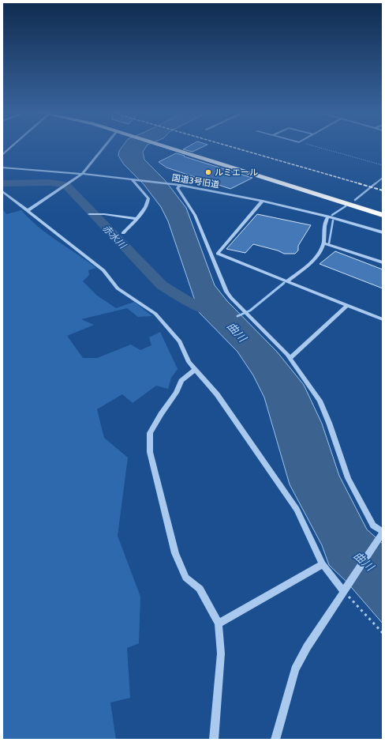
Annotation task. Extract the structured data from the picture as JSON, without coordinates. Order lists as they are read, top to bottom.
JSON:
{
  "streets": {
    "street": ["国道3号旧道"]
  },
  "water": ["赤水川", "曲川"],
  "places": ["ルミエール"]
}
